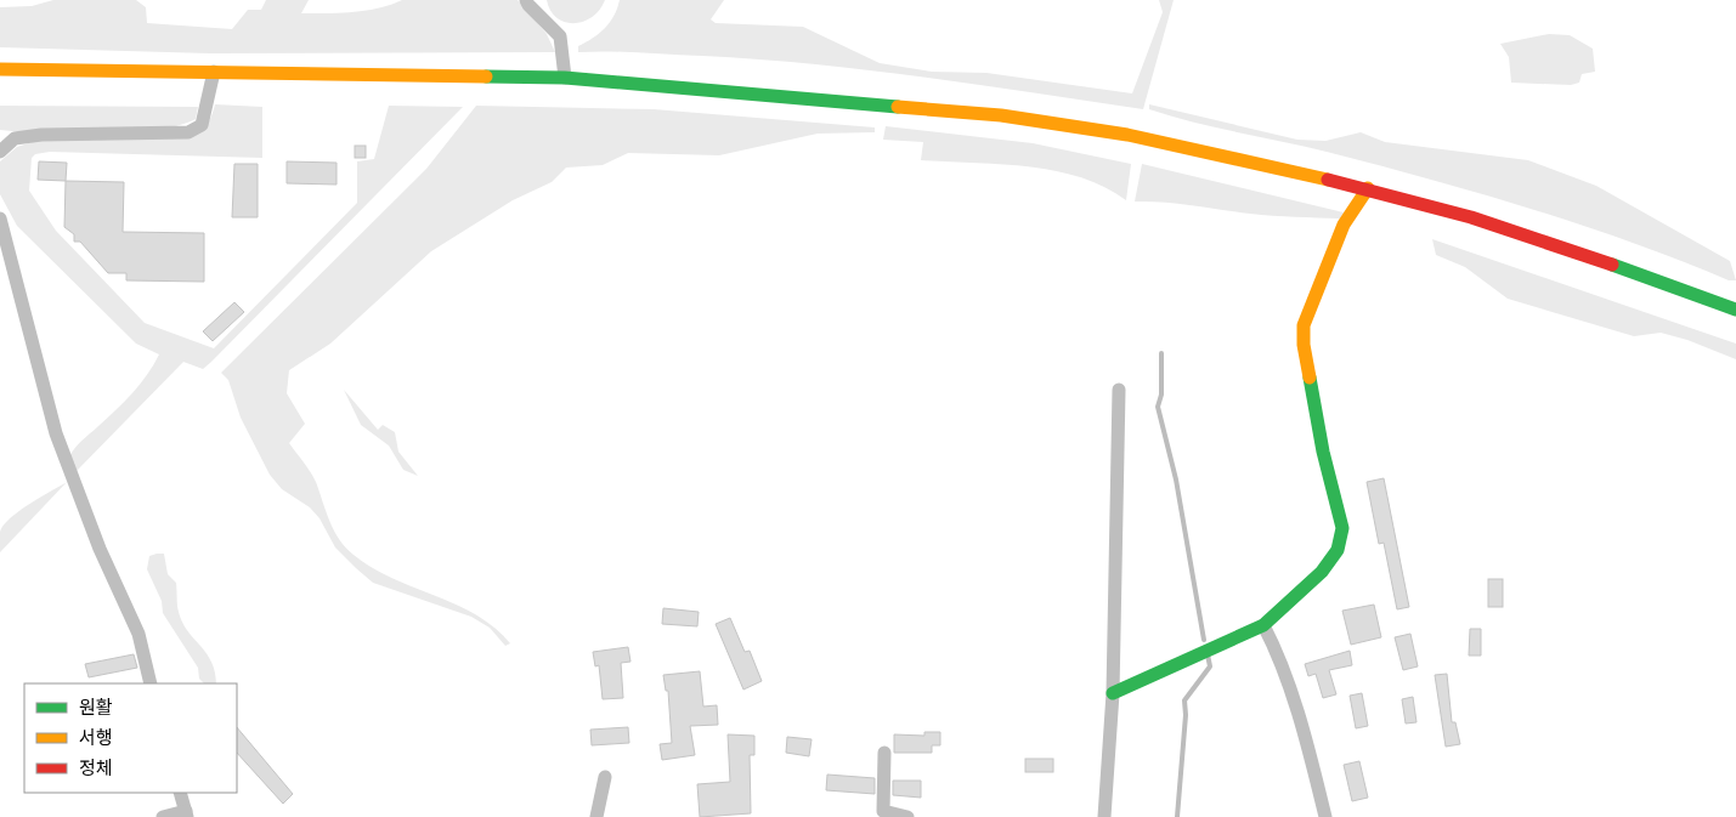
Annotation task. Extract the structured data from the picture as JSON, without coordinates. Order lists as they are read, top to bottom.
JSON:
{
  "legend": ["원활", "서행", "정체"]
}
